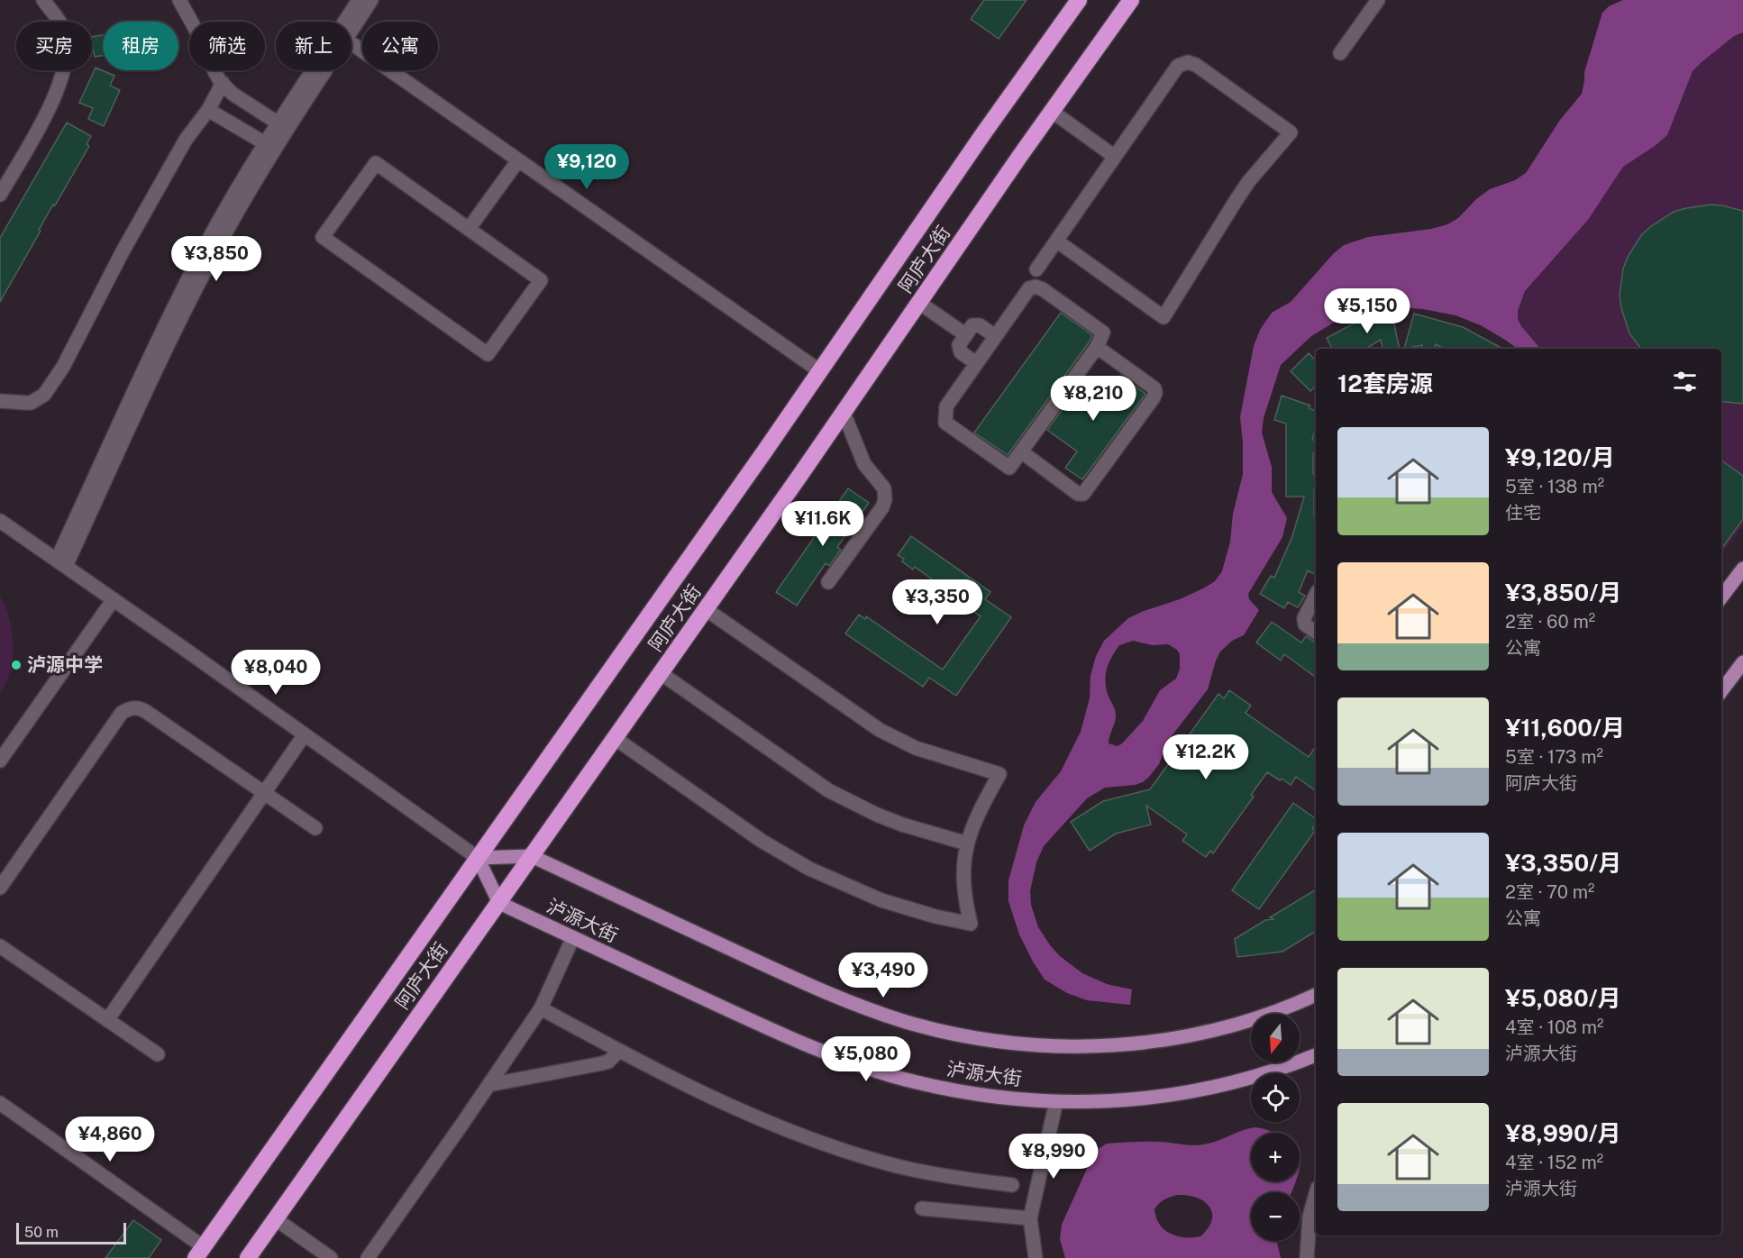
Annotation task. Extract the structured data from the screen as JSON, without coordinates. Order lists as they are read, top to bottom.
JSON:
{
  "streets": {
    "highway": ["阿庐大街"],
    "main road": ["泸源大街"]
  },
  "crossings": [
    ["阿庐大街", "泸源大街"]
  ],
  "places": ["泸源中学"],
  "scale_bar": "50 m",
  "north": "bottom",
  "page": {
    "chip": [
      "买房",
      "租房",
      "筛选",
      "新上",
      "公寓"
    ],
    "price": [
      "¥9,120",
      "¥3,850",
      "¥5,150",
      "¥8,210",
      "¥11.6K",
      "¥3,350",
      "¥8,040",
      "¥12.2K",
      "¥3,490",
      "¥5,080",
      "¥4,860",
      "¥8,990"
    ],
    "heading": "12套房源",
    "list": [
      {
        "name": "¥9,120/月",
        "note": "5室 · 138 m² · 住宅"
      },
      {
        "name": "¥3,850/月",
        "note": "2室 · 60 m² · 公寓"
      },
      {
        "name": "¥11,600/月",
        "note": "5室 · 173 m² · 阿庐大街"
      },
      {
        "name": "¥3,350/月",
        "note": "2室 · 70 m² · 公寓"
      },
      {
        "name": "¥5,080/月",
        "note": "4室 · 108 m² · 泸源大街"
      },
      {
        "name": "¥8,990/月",
        "note": "4室 · 152 m² · 泸源大街"
      }
    ],
    "map_buttons": ["+", "−"],
    "scale": "50 m"
  }
}
